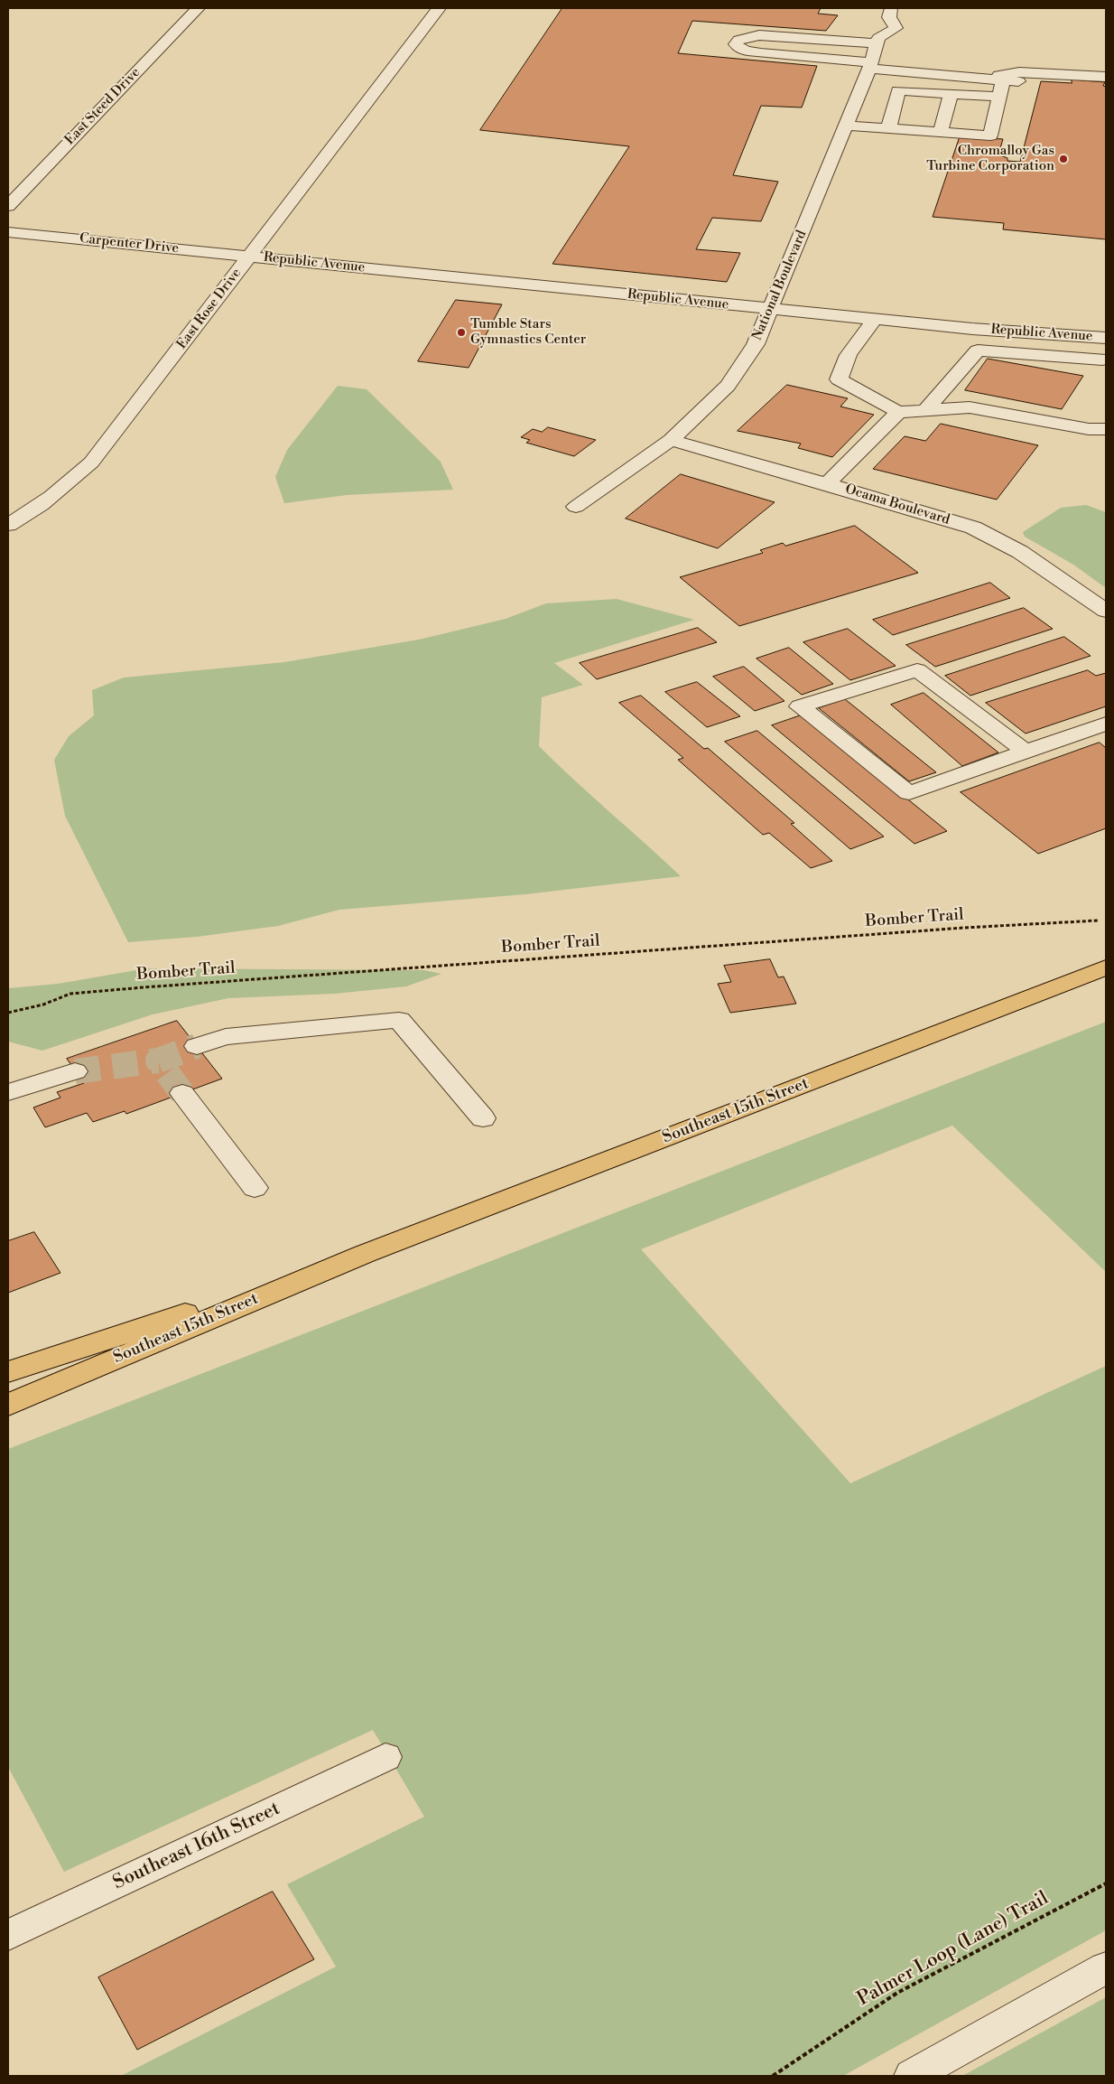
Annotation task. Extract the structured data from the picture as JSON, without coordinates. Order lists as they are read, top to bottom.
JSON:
{
  "streets": {
    "main road": ["Southeast 15th Street"],
    "street": [
      "East Steed Drive",
      "Carpenter Drive",
      "Republic Avenue",
      "National Boulevard",
      "East Rose Drive",
      "Ocama Boulevard",
      "Southeast 16th Street"
    ],
    "path": ["Bomber Trail", "Palmer Loop (Lane) Trail"]
  },
  "crossings": [
    ["Carpenter Drive", "Republic Avenue"],
    ["Carpenter Drive", "East Rose Drive"],
    ["Republic Avenue", "National Boulevard"],
    ["Republic Avenue", "East Rose Drive"],
    ["National Boulevard", "Ocama Boulevard"]
  ],
  "places": ["Chromalloy Gas Turbine Corporation", "Tumble Stars Gymnastics Center"]
}
